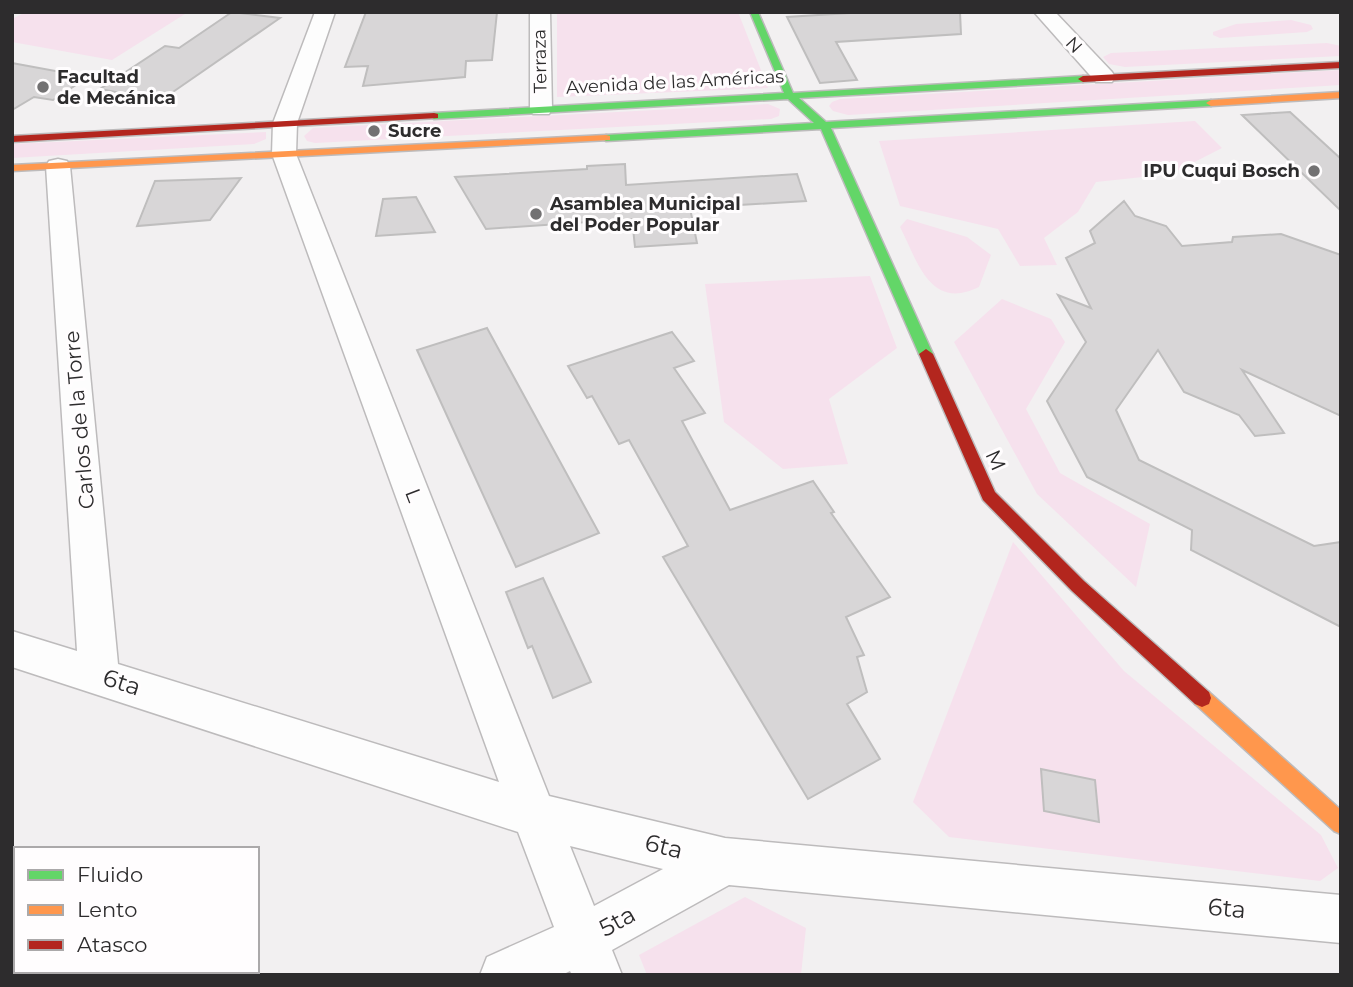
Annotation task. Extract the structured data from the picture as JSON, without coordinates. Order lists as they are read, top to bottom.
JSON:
{
  "streets": {
    "main road": ["Avenida de las Américas", "M"],
    "street": [
      "N",
      "Terraza",
      "Carlos de la Torre",
      "L",
      "6ta",
      "5ta"
    ]
  },
  "crossings": [
    ["N", "Avenida de las Américas"],
    ["Terraza", "Avenida de las Américas"],
    ["Avenida de las Américas", "Carlos de la Torre"],
    ["Avenida de las Américas", "M"],
    ["Avenida de las Américas", "L"],
    ["Carlos de la Torre", "6ta"],
    ["L", "6ta"],
    ["L", "5ta"],
    ["6ta", "5ta"]
  ],
  "places": [
    "Facultad de Mecánica",
    "Sucre",
    "IPU Cuqui Bosch",
    "Asamblea Municipal del Poder Popular"
  ],
  "legend": ["Fluido", "Lento", "Atasco"]
}
